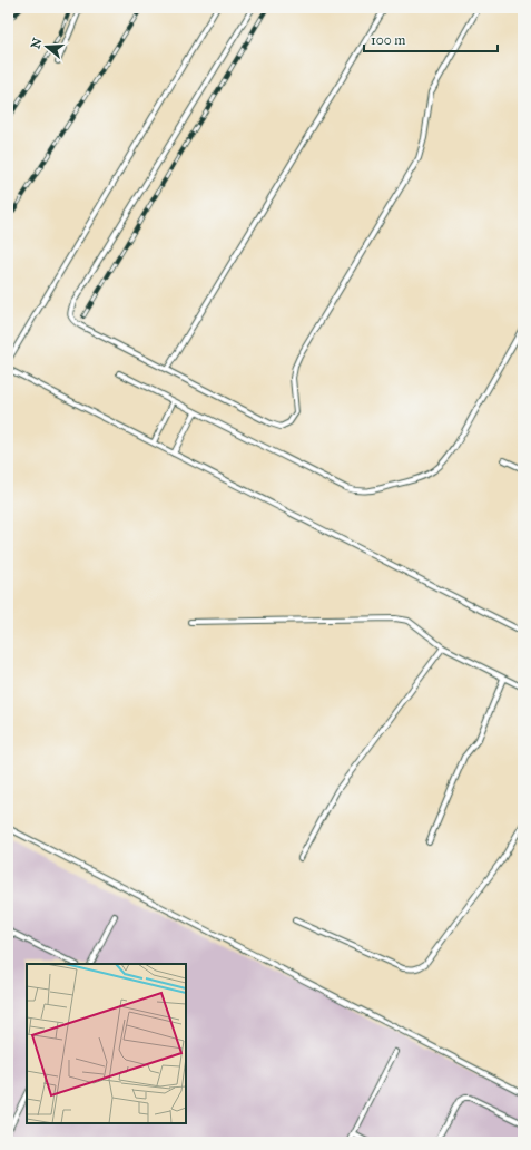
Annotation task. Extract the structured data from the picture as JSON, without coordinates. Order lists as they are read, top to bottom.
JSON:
{
  "scale_bar": "100 m",
  "north": "left"
}
